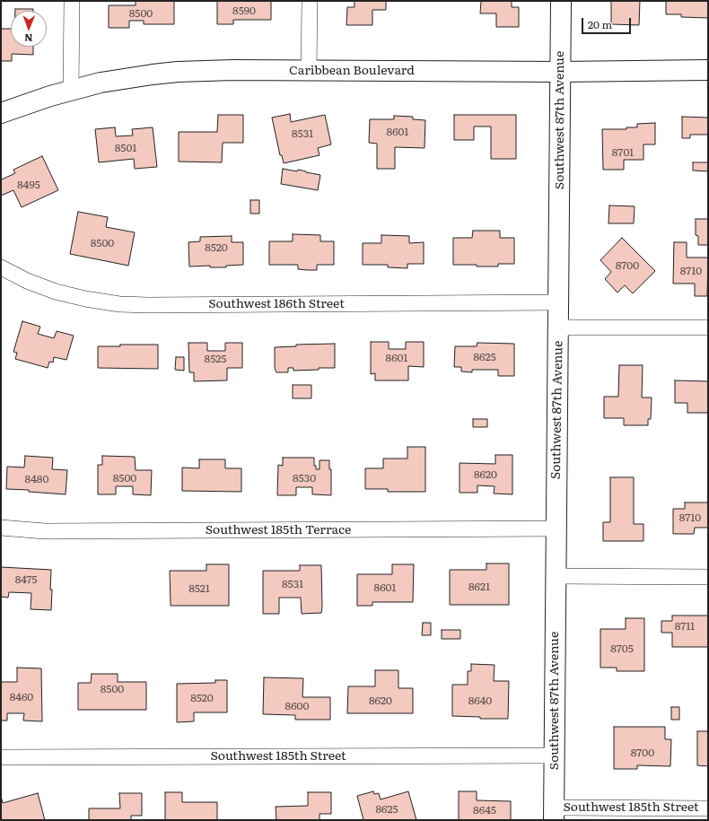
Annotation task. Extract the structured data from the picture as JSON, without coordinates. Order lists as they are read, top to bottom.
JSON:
{
  "streets": {
    "street": [
      "Caribbean Boulevard",
      "Southwest 87th Avenue",
      "Southwest 186th Street",
      "Southwest 185th Terrace",
      "Southwest 185th Street"
    ]
  },
  "crossings": [
    ["Caribbean Boulevard", "Southwest 87th Avenue"],
    ["Southwest 87th Avenue", "Southwest 186th Street"],
    ["Southwest 87th Avenue", "Southwest 185th Terrace"],
    ["Southwest 87th Avenue", "Southwest 185th Street"]
  ],
  "house_numbers": [
    "8590",
    "8500",
    "8601",
    "8531",
    "8501",
    "8701",
    "8495",
    "8500",
    "8520",
    "8700",
    "8710",
    "8625",
    "8601",
    "8525",
    "8620",
    "8500",
    "8530",
    "8480",
    "8710",
    "8475",
    "8531",
    "8621",
    "8601",
    "8521",
    "8711",
    "8705",
    "8500",
    "8460",
    "8520",
    "8620",
    "8640",
    "8600",
    "8700",
    "8625",
    "8645"
  ],
  "scale_bar": "20 m",
  "north": "bottom"
}
